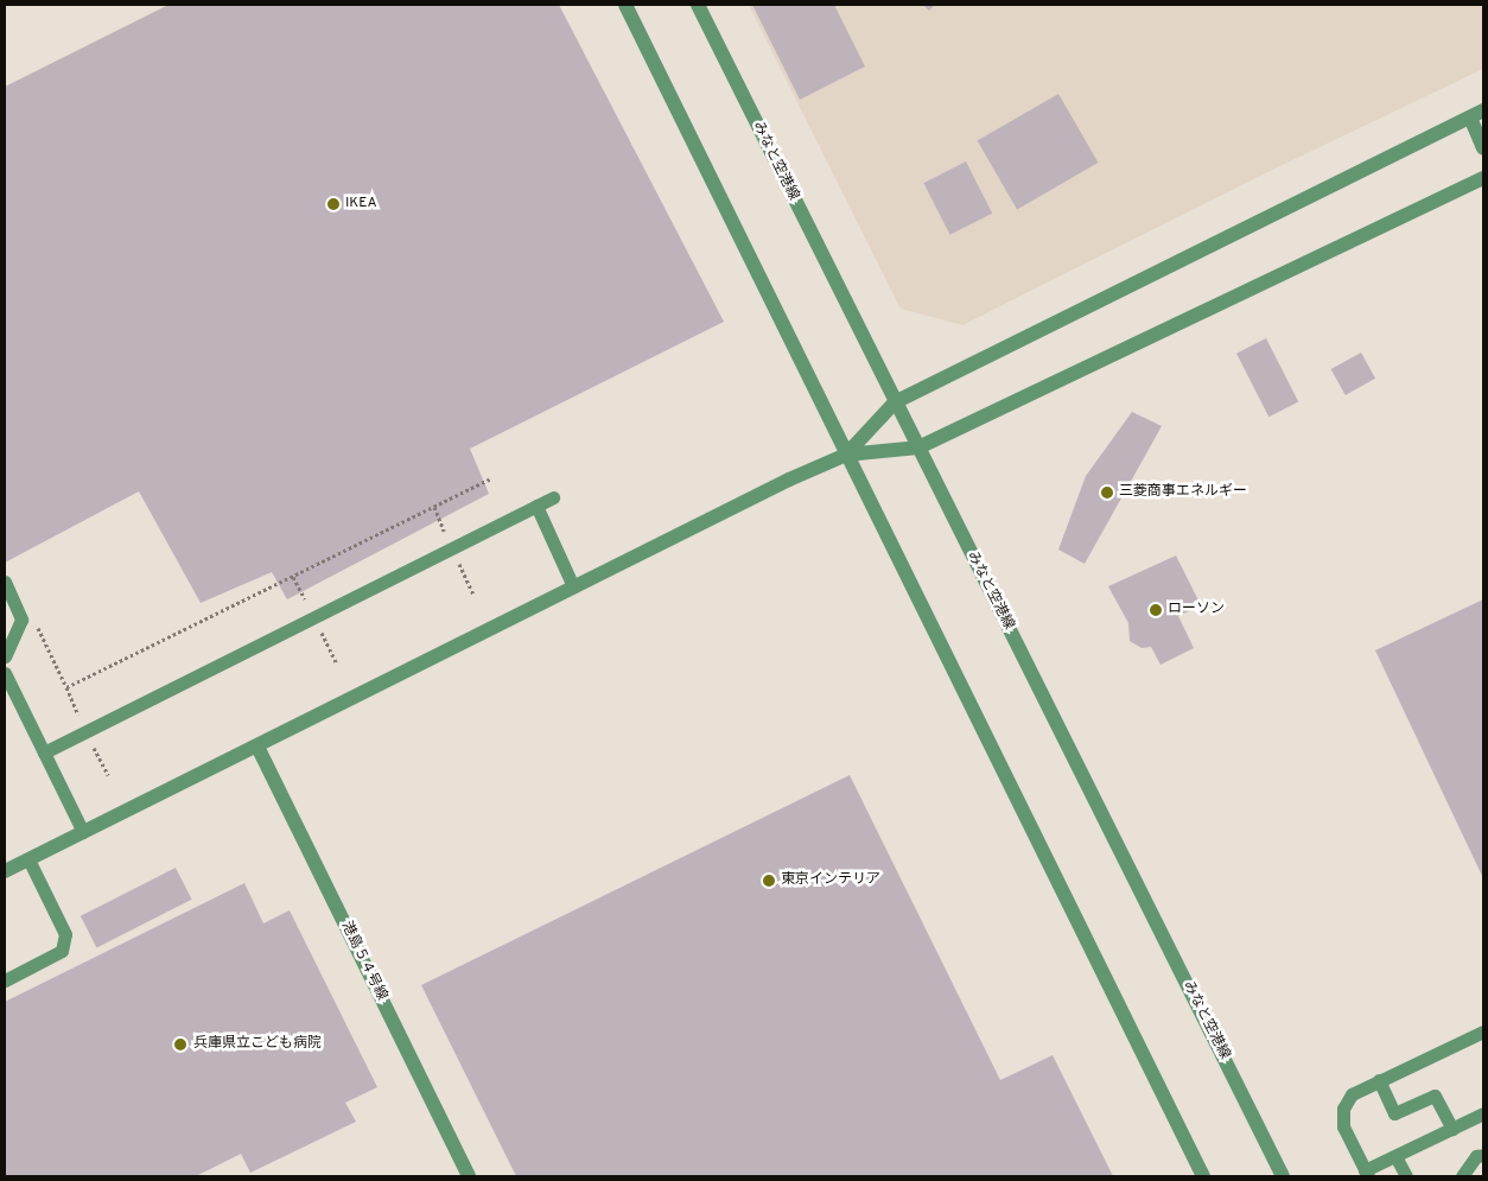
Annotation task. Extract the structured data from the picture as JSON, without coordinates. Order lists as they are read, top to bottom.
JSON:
{
  "streets": {
    "street": ["みなと空港線", "港島５４号線"]
  },
  "places": [
    "IKEA",
    "三菱商事エネルギー",
    "ローソン",
    "東京インテリア",
    "兵庫県立こども病院"
  ]
}
